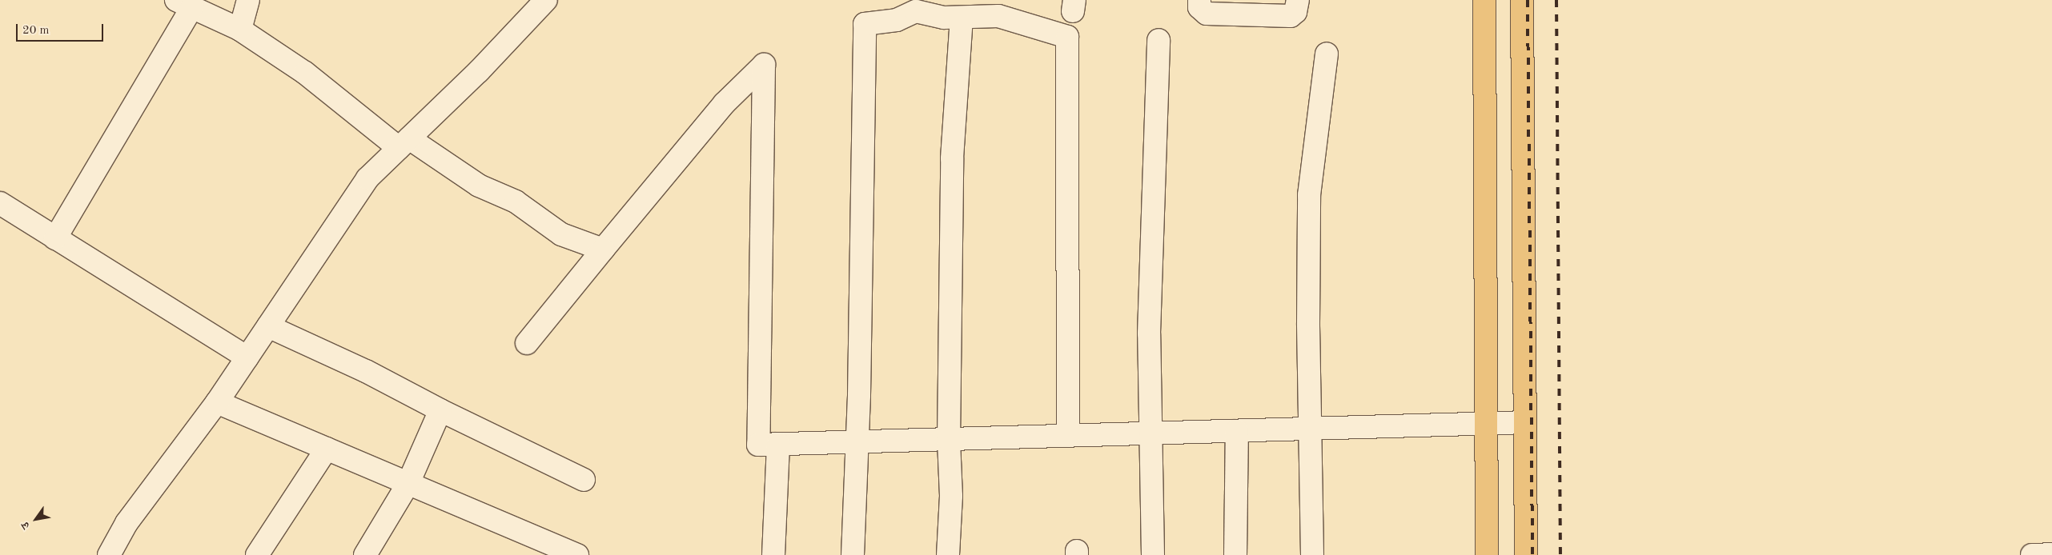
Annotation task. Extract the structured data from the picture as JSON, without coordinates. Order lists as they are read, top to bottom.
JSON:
{
  "scale_bar": "20 m",
  "north": "bottom left"
}
